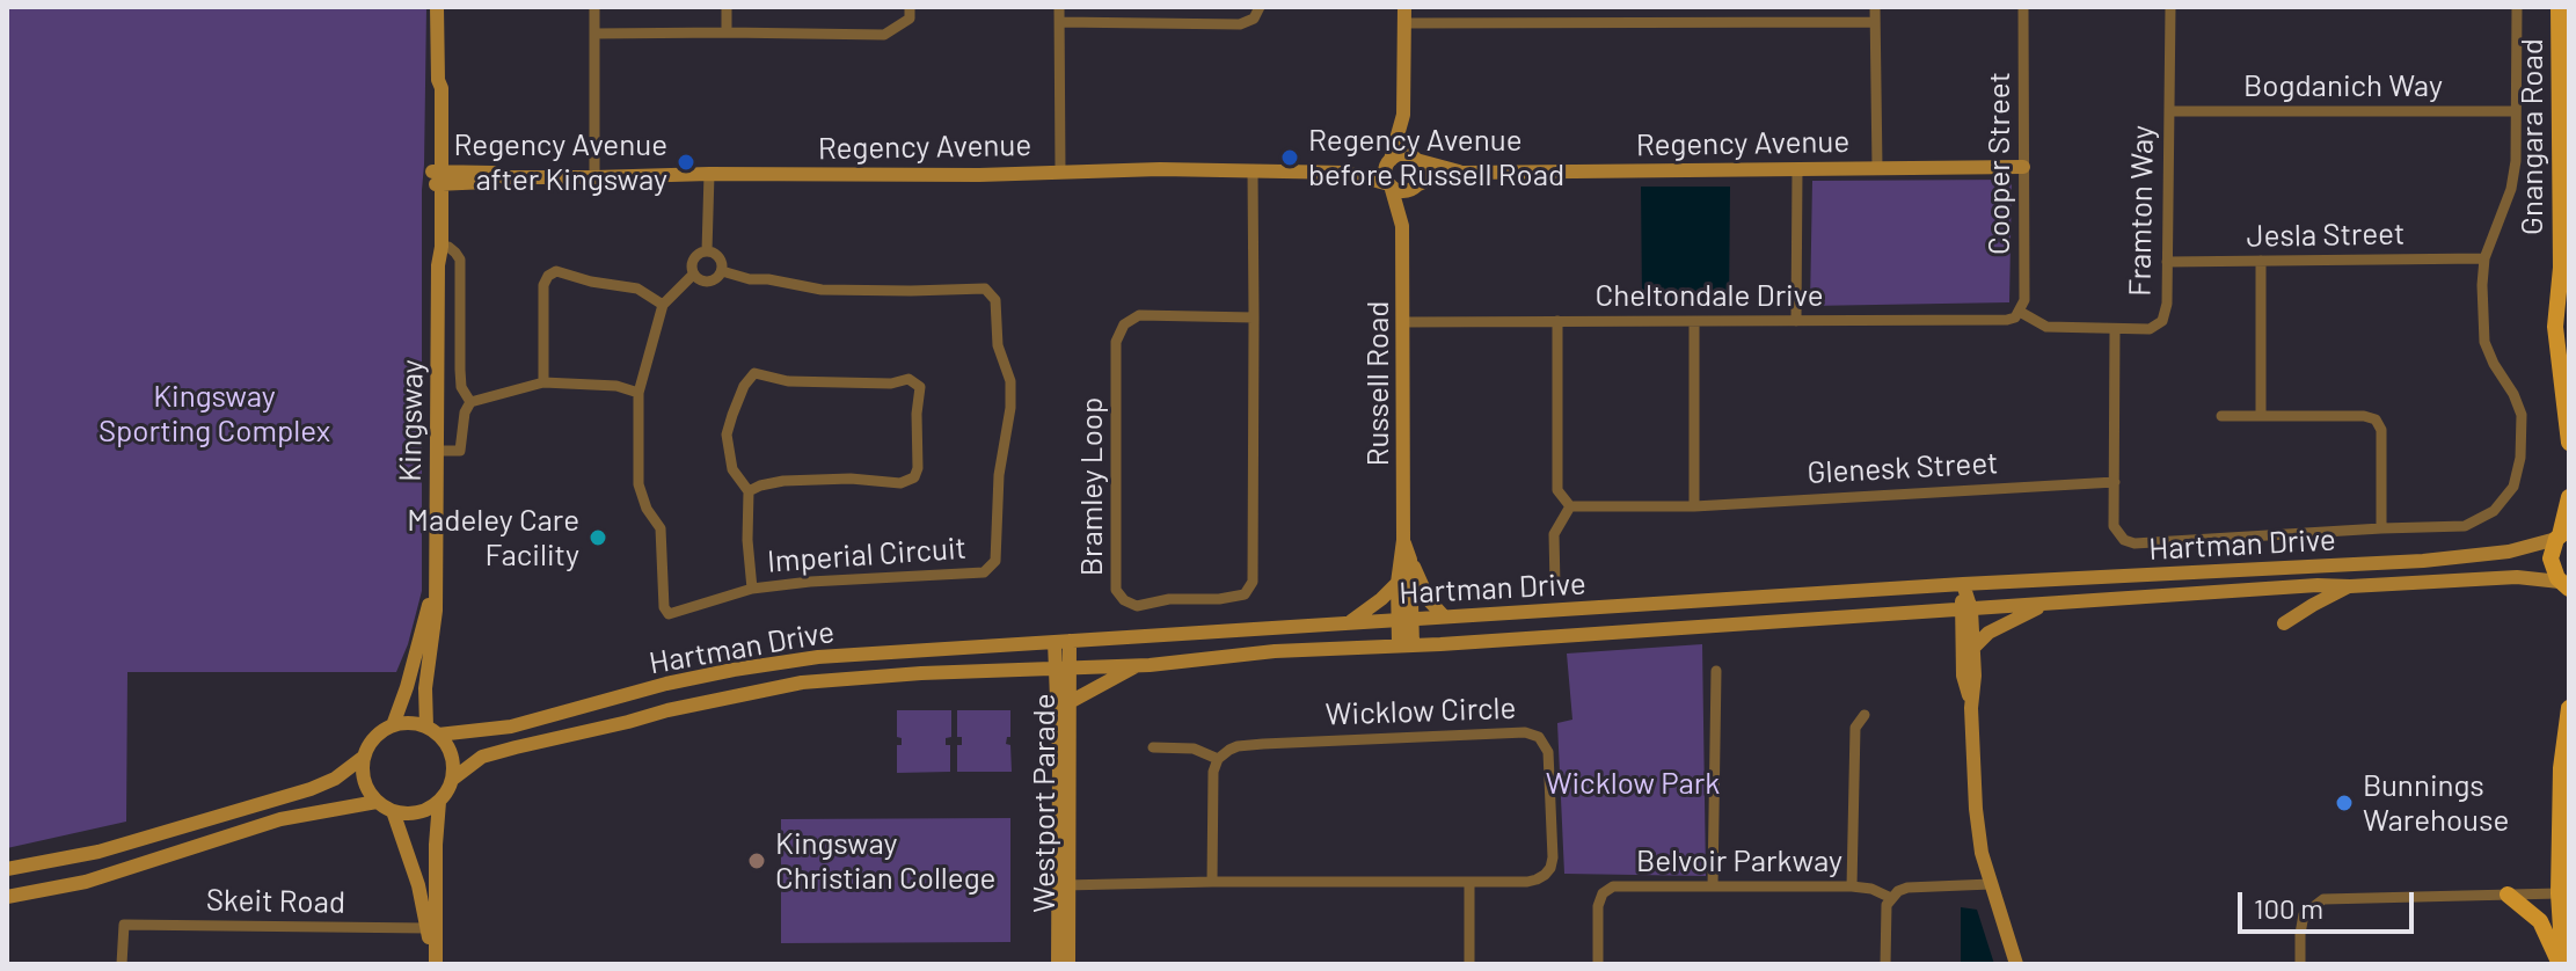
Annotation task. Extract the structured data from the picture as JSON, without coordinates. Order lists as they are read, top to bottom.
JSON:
{
  "streets": {
    "main road": [
      "Gnangara Road",
      "Regency Avenue",
      "Russell Road",
      "Kingsway",
      "Hartman Drive",
      "Westport Parade"
    ],
    "street": [
      "Bogdanich Way",
      "Cooper Street",
      "Framton Way",
      "Jesla Street",
      "Cheltondale Drive",
      "Glenesk Street",
      "Bramley Loop",
      "Imperial Circuit",
      "Wicklow Circle",
      "Belvoir Parkway",
      "Skeit Road"
    ]
  },
  "crossings": [
    ["Bogdanich Way", "Framton Way"],
    ["Regency Avenue", "Cooper Street"],
    ["Regency Avenue", "Russell Road"],
    ["Regency Avenue", "Kingsway"],
    ["Regency Avenue", "Bramley Loop"],
    ["Regency Avenue", "Imperial Circuit"],
    ["Cooper Street", "Framton Way"],
    ["Cooper Street", "Cheltondale Drive"],
    ["Framton Way", "Jesla Street"],
    ["Framton Way", "Cheltondale Drive"],
    ["Cheltondale Drive", "Russell Road"],
    ["Russell Road", "Hartman Drive"],
    ["Kingsway", "Hartman Drive"],
    ["Hartman Drive", "Westport Parade"],
    ["Wicklow Circle", "Westport Parade"]
  ],
  "parks": ["Kingsway Sporting Complex", "Wicklow Park"],
  "places": [
    "Regency Avenue before Russell Road",
    "Regency Avenue after Kingsway",
    "Madeley Care Facility",
    "Bunnings Warehouse",
    "Kingsway Christian College"
  ],
  "scale_bar": "100 m"
}
